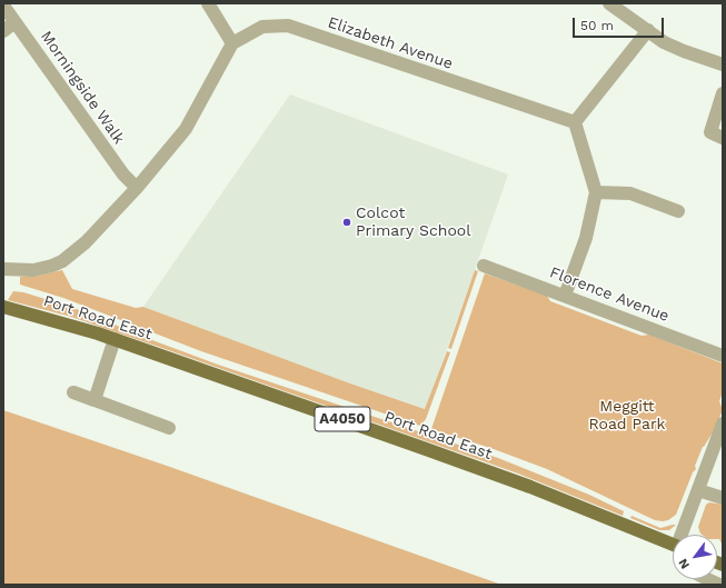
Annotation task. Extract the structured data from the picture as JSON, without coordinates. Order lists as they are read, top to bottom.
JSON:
{
  "streets": {
    "main road": ["Port Road East", "A4050"],
    "street": ["Elizabeth Avenue", "Morningside Walk", "Florence Avenue"]
  },
  "crossings": [
    ["Elizabeth Avenue", "Morningside Walk"],
    ["Elizabeth Avenue", "Port Road East"]
  ],
  "parks": ["Meggitt Road Park"],
  "places": ["Colcot Primary School"],
  "scale_bar": "50 m",
  "north": "bottom left"
}
